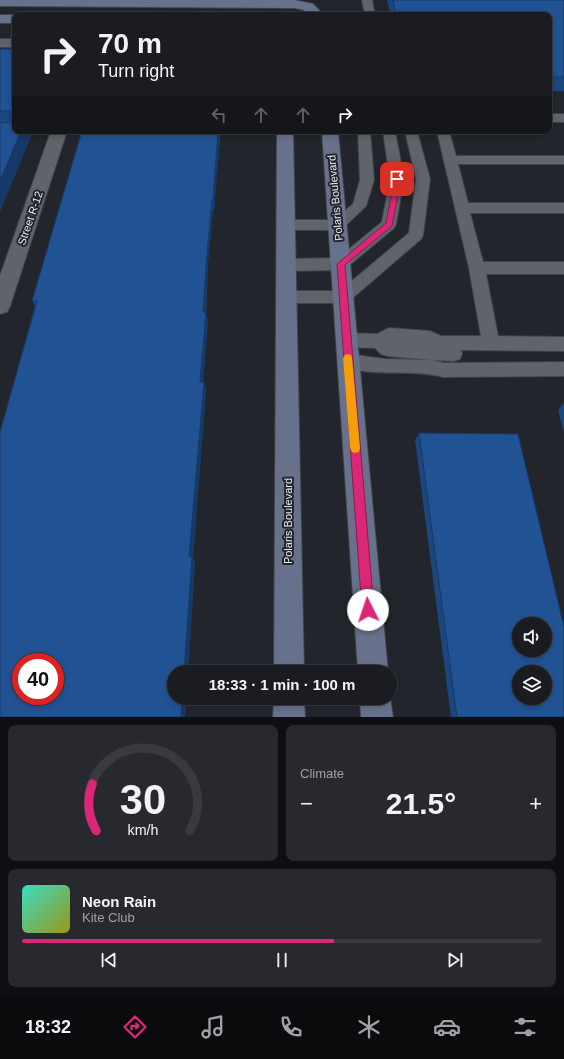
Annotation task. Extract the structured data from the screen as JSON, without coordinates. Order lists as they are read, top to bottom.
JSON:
{
  "streets": {
    "street": ["Polaris Boulevard", "Street R-12"]
  },
  "page": {
    "turn": ["70 m", "Turn right"],
    "limit": "40",
    "trip": "18:33 · 1 min · 100 m",
    "tile": "Climate",
    "heat": ["−", "21.5°", "+"],
    "song": ["Neon Rain", "Kite Club"],
    "tabs": "18:32",
    "gauge": ["30", "km/h"]
  }
}
